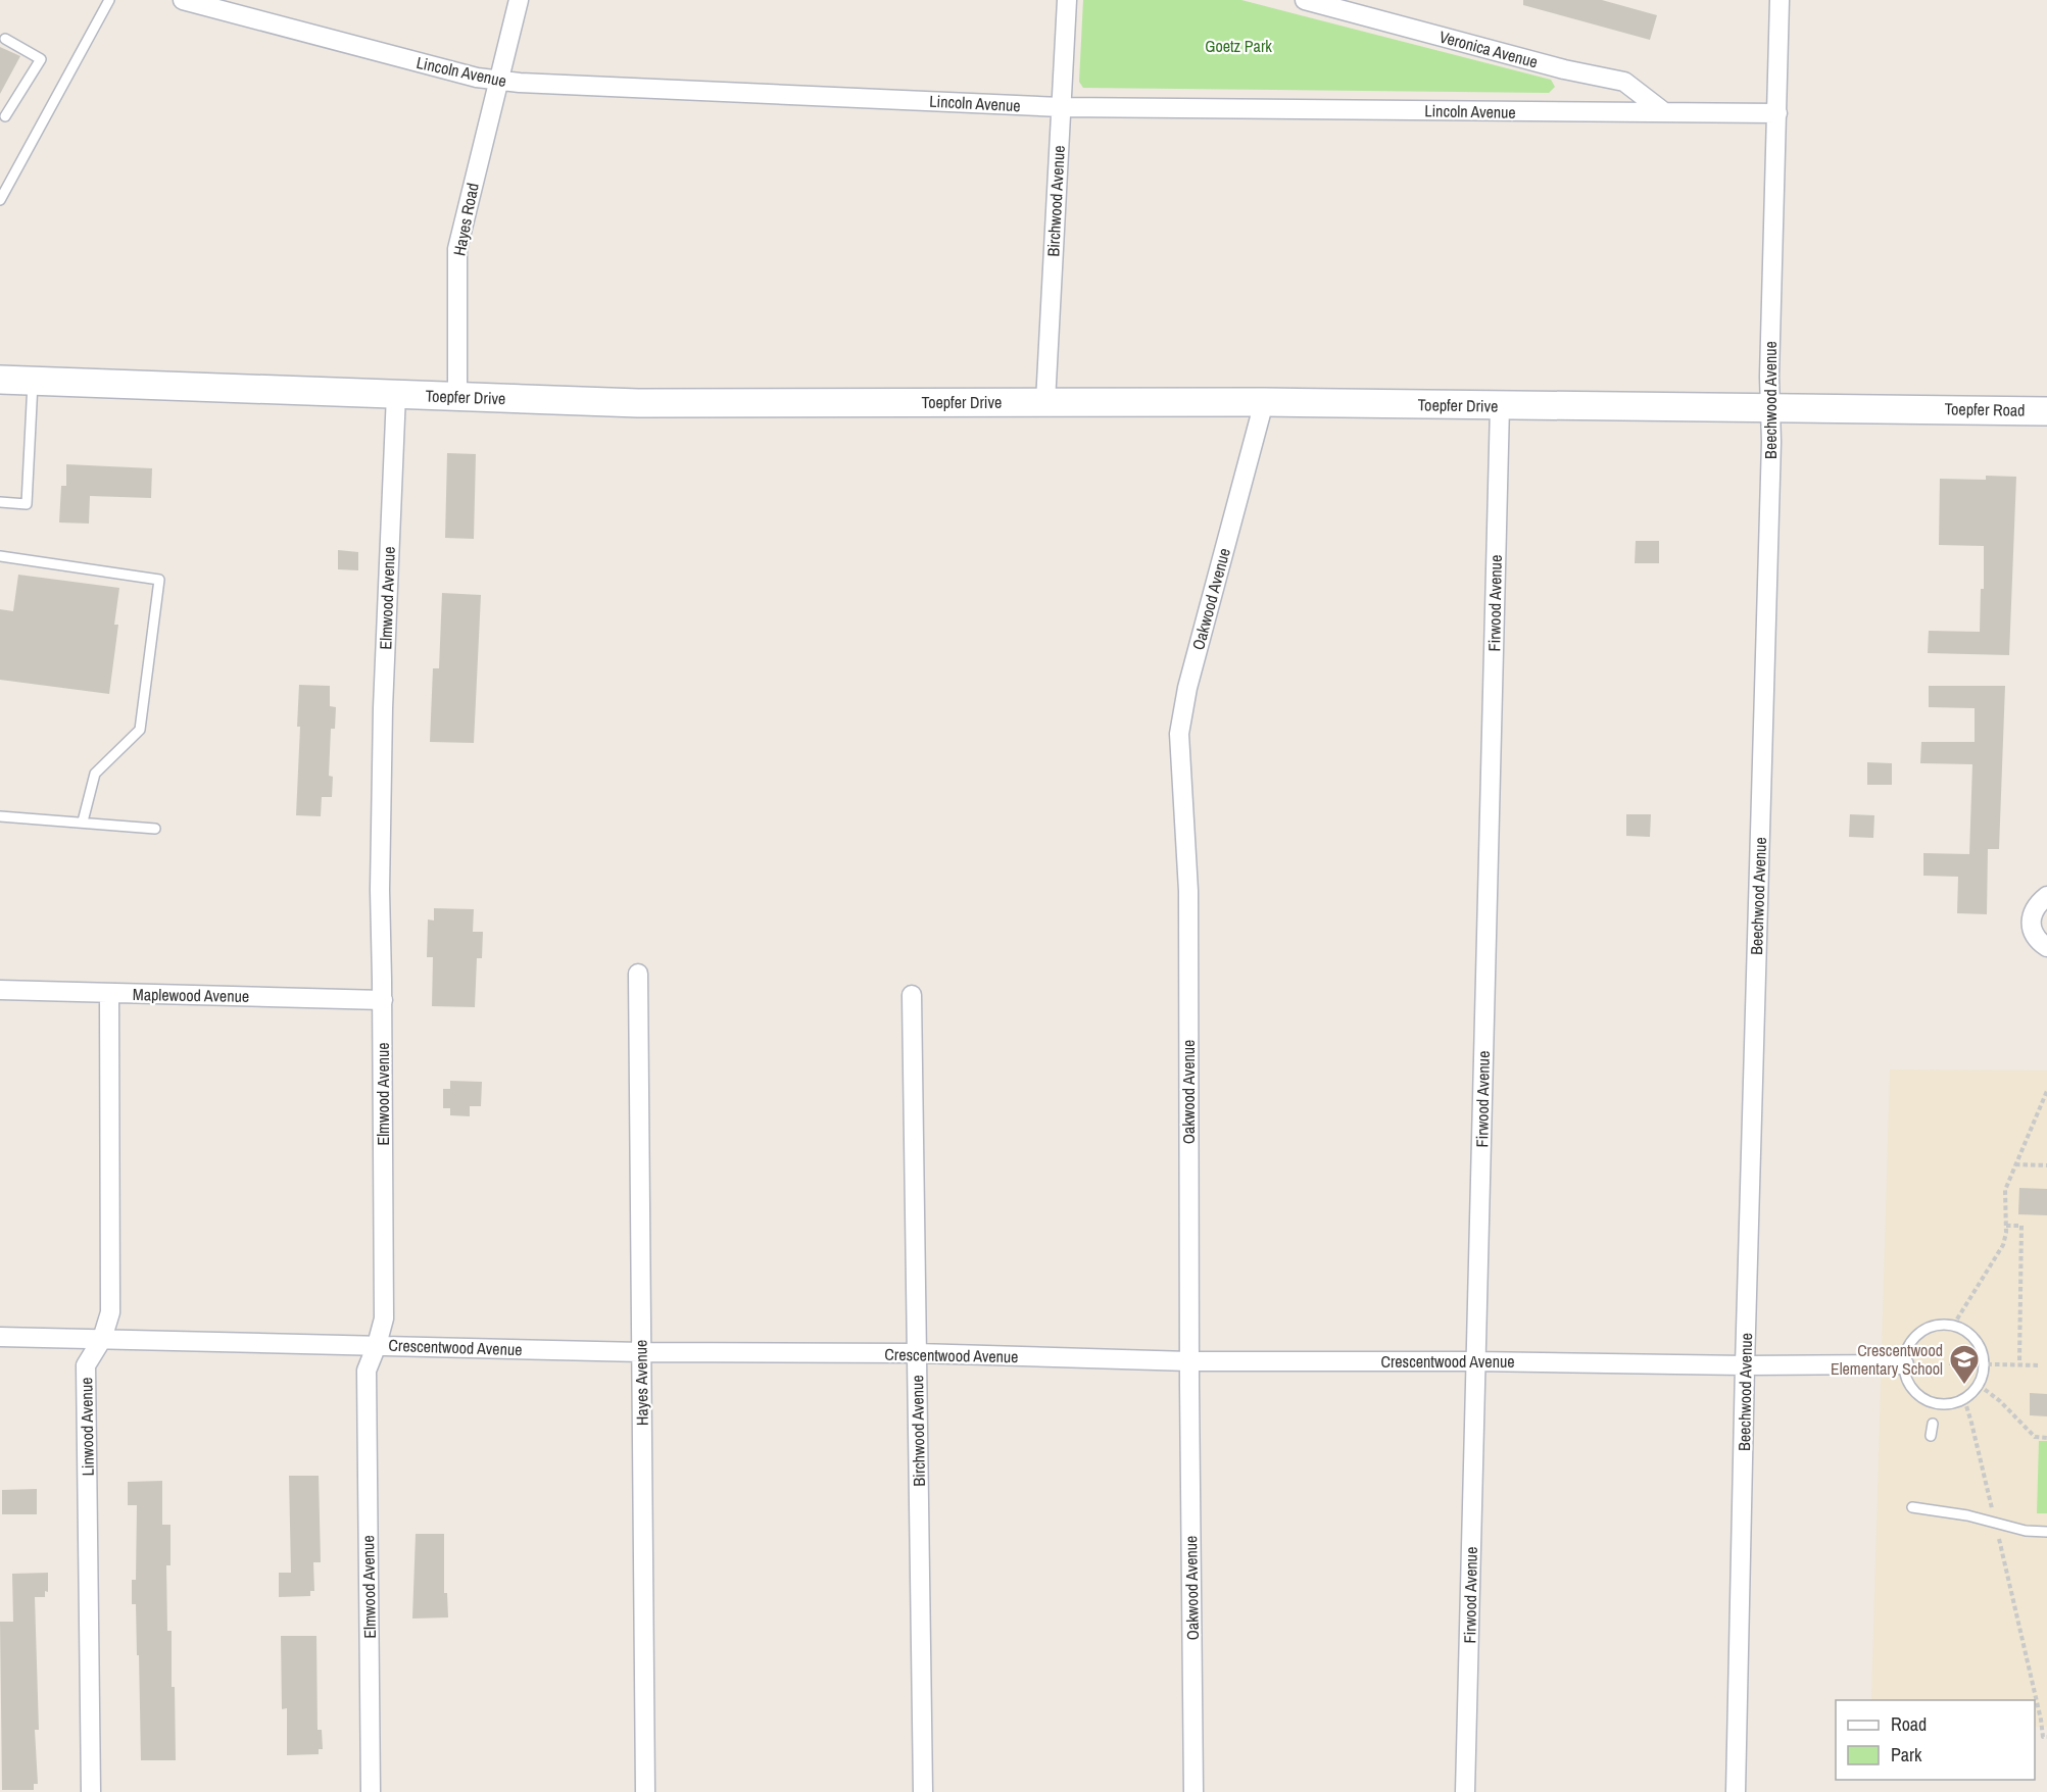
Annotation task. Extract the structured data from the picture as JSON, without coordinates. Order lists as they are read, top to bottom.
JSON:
{
  "streets": {
    "street": [
      "Veronica Avenue",
      "Lincoln Avenue",
      "Birchwood Avenue",
      "Hayes Road",
      "Toepfer Drive",
      "Beechwood Avenue",
      "Toepfer Road",
      "Elmwood Avenue",
      "Oakwood Avenue",
      "Firwood Avenue",
      "Maplewood Avenue",
      "Crescentwood Avenue",
      "Hayes Avenue",
      "Linwood Avenue"
    ]
  },
  "crossings": [
    ["Veronica Avenue", "Lincoln Avenue"],
    ["Lincoln Avenue", "Birchwood Avenue"],
    ["Lincoln Avenue", "Hayes Road"],
    ["Lincoln Avenue", "Beechwood Avenue"],
    ["Birchwood Avenue", "Toepfer Drive"],
    ["Birchwood Avenue", "Crescentwood Avenue"],
    ["Hayes Road", "Toepfer Drive"],
    ["Toepfer Drive", "Beechwood Avenue"],
    ["Toepfer Drive", "Toepfer Road"],
    ["Toepfer Drive", "Elmwood Avenue"],
    ["Toepfer Drive", "Oakwood Avenue"],
    ["Toepfer Drive", "Firwood Avenue"],
    ["Beechwood Avenue", "Crescentwood Avenue"],
    ["Elmwood Avenue", "Maplewood Avenue"],
    ["Elmwood Avenue", "Crescentwood Avenue"],
    ["Oakwood Avenue", "Crescentwood Avenue"],
    ["Firwood Avenue", "Crescentwood Avenue"],
    ["Maplewood Avenue", "Linwood Avenue"],
    ["Crescentwood Avenue", "Hayes Avenue"],
    ["Crescentwood Avenue", "Linwood Avenue"]
  ],
  "parks": ["Goetz Park"],
  "places": {
    "school or university": ["Crescentwood Elementary School"]
  },
  "legend": ["Road", "Park"]
}
